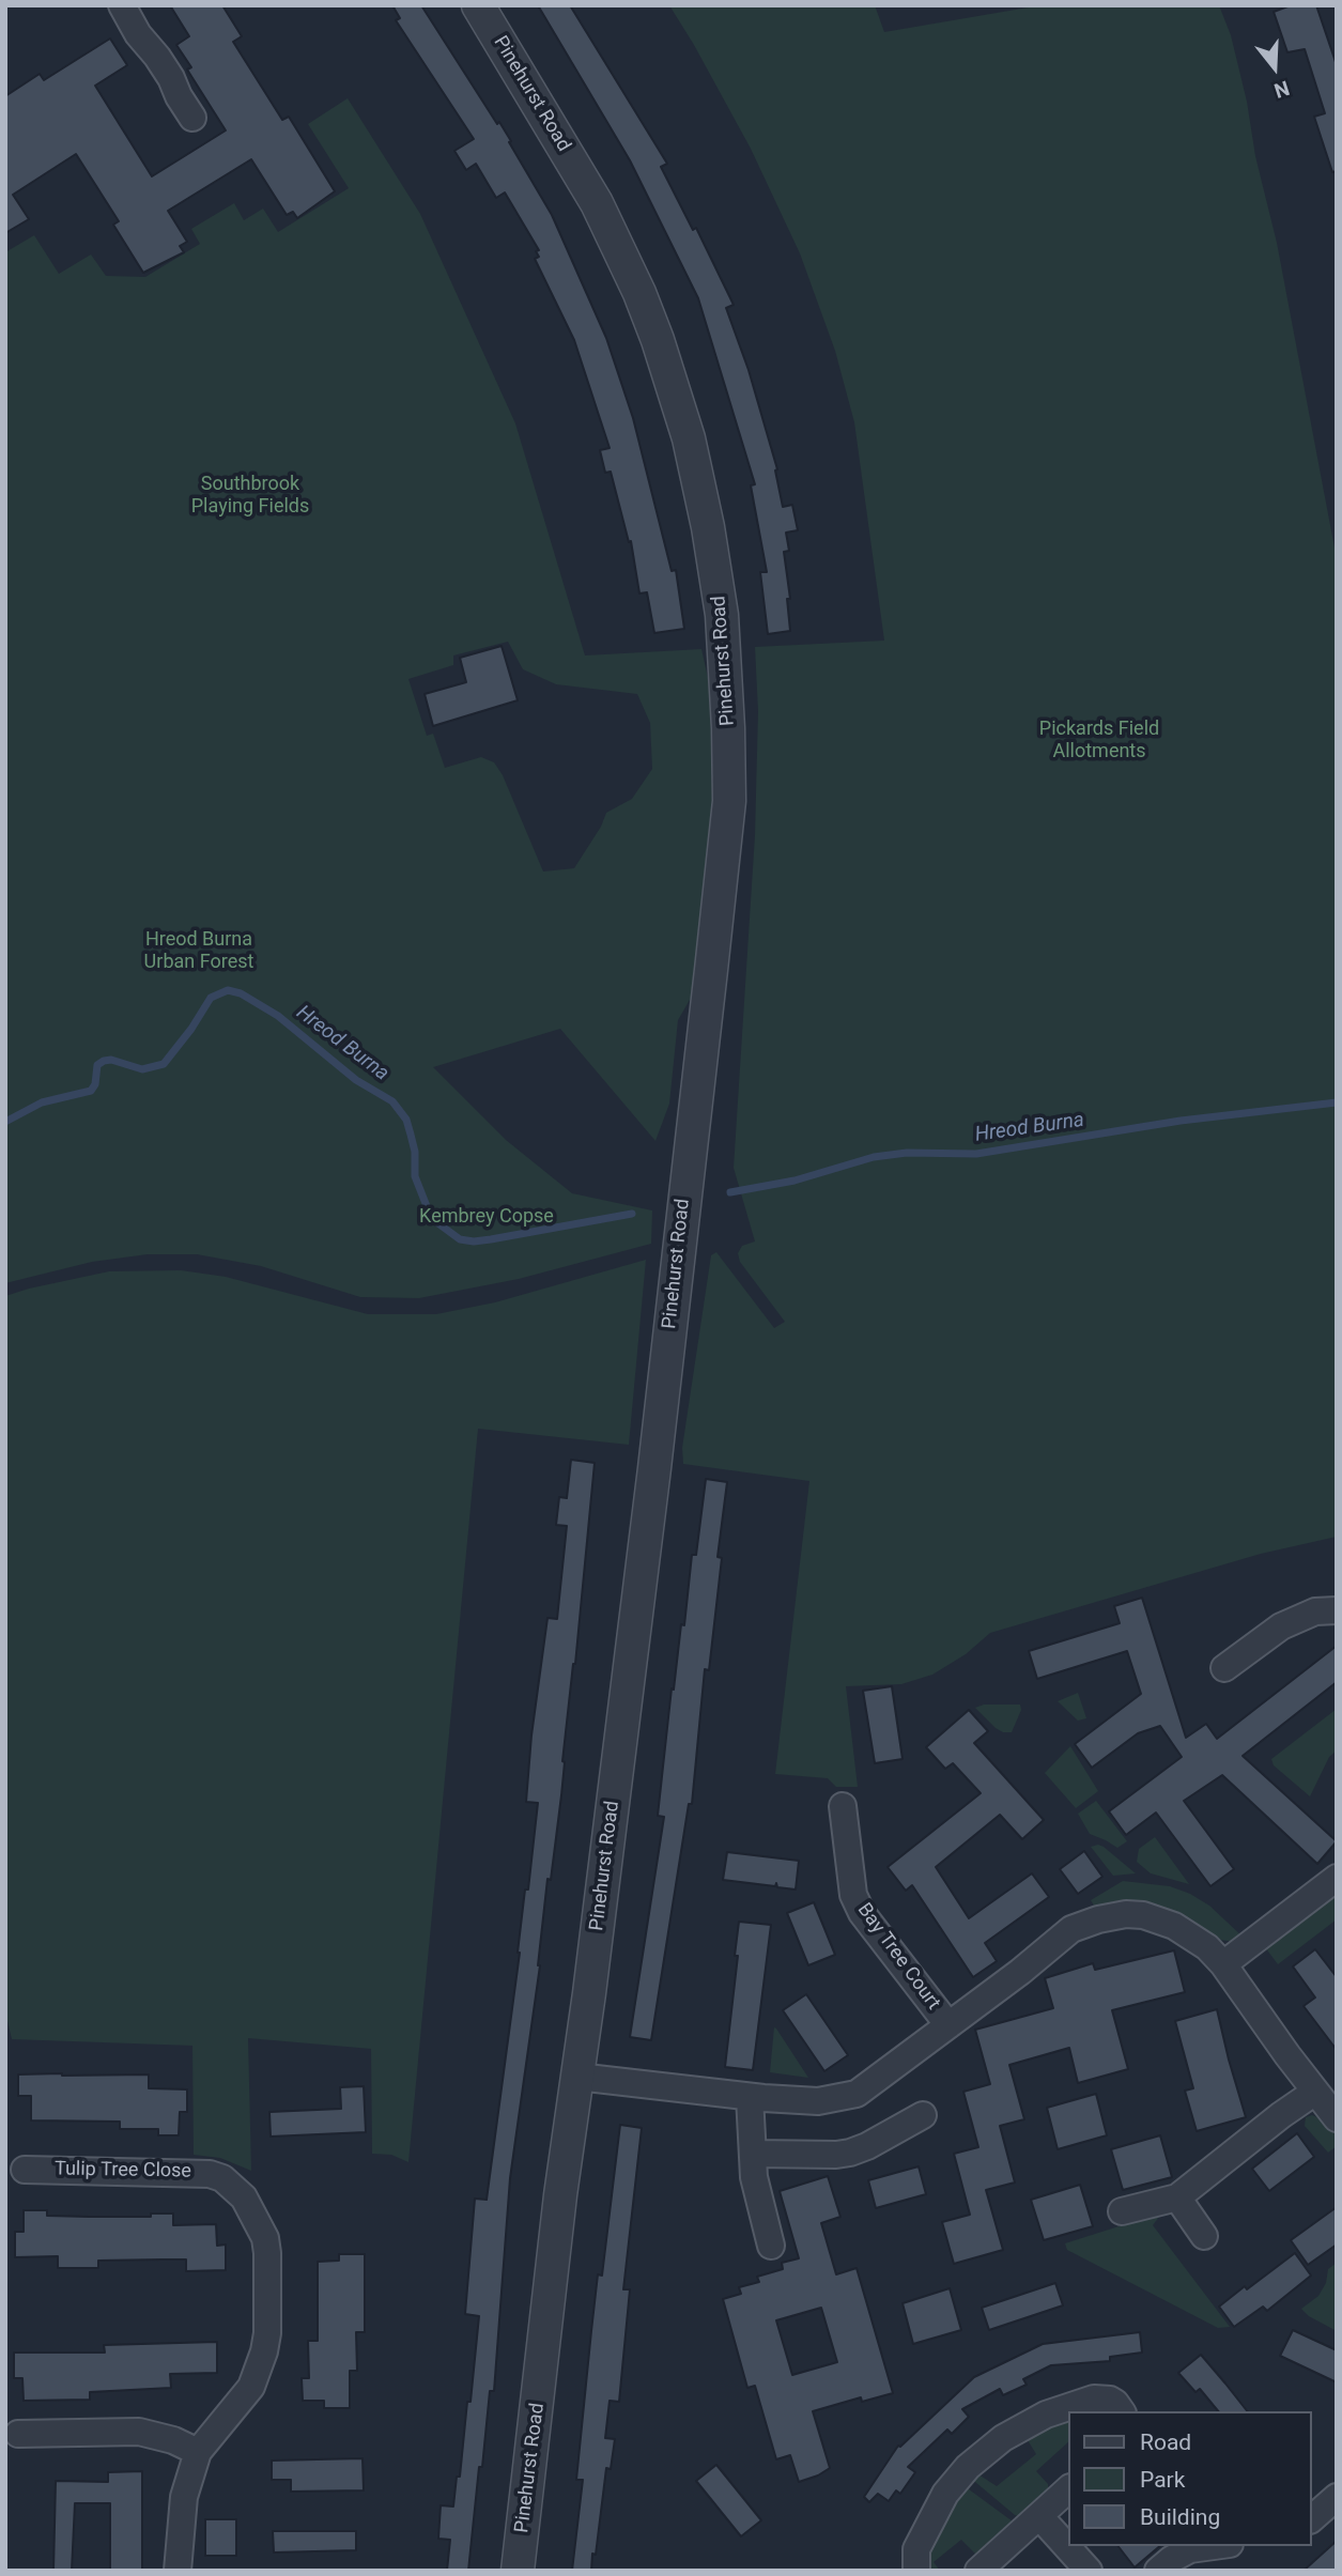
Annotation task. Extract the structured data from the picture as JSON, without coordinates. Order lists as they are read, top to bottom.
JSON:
{
  "streets": {
    "street": ["Pinehurst Road", "Bay Tree Court", "Tulip Tree Close"]
  },
  "crossings": [
    ["Pinehurst Road", "Bay Tree Court"]
  ],
  "water": ["Hreod Burna"],
  "parks": [
    "Southbrook Playing Fields",
    "Pickards Field Allotments",
    "Hreod Burna Urban Forest",
    "Kembrey Copse"
  ],
  "legend": ["Road", "Park", "Building"],
  "north": "bottom"
}
